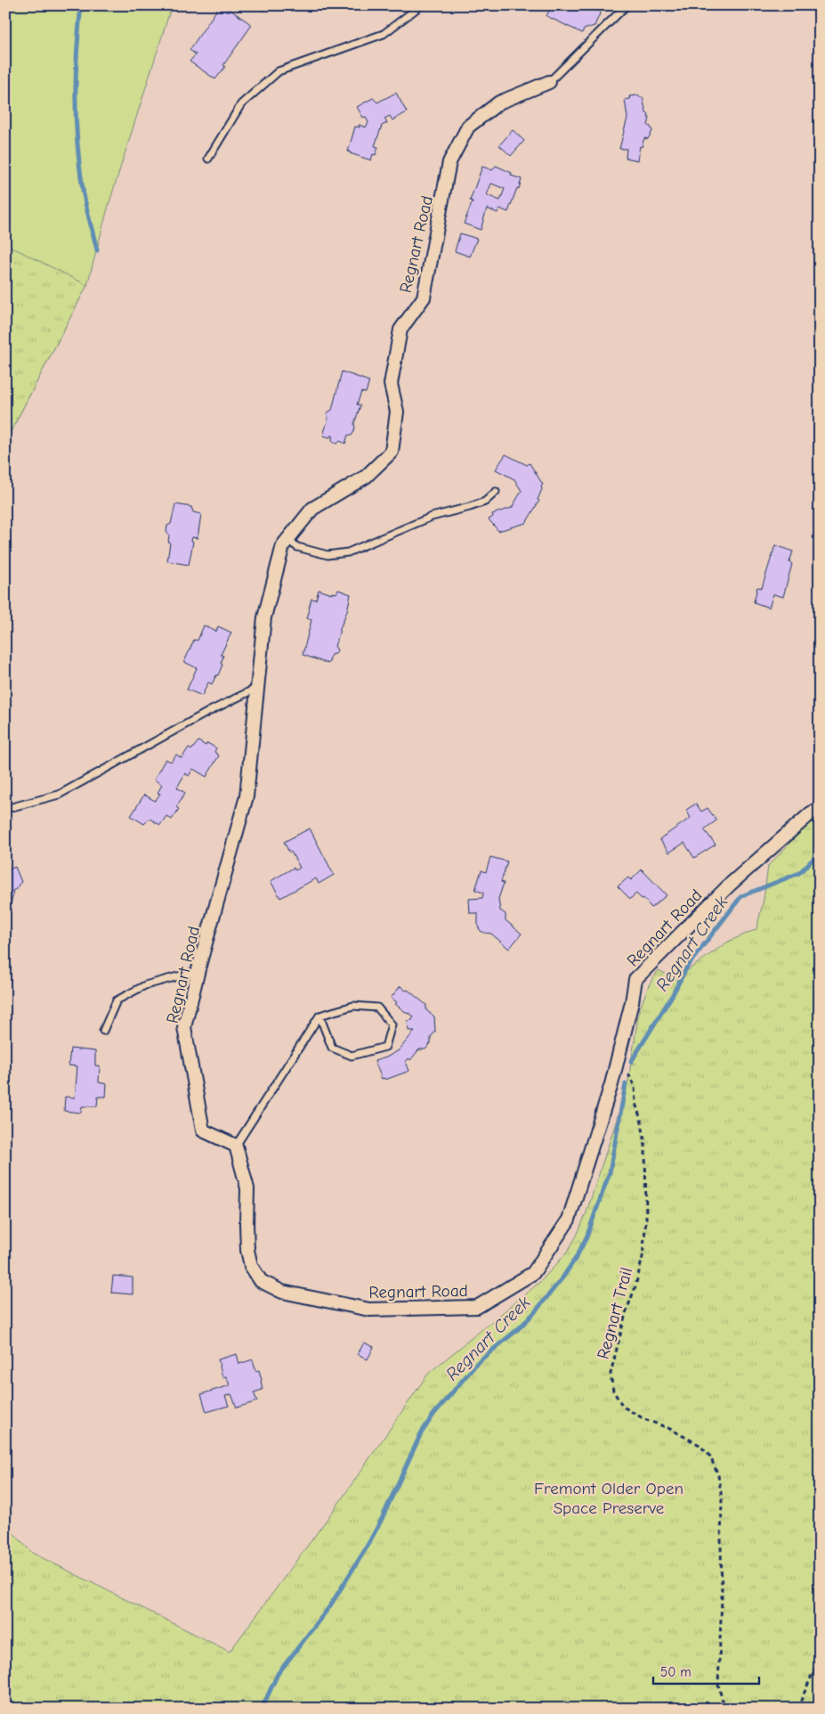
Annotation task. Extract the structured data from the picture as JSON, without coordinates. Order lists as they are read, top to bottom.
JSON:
{
  "streets": {
    "street": ["Regnart Road"],
    "path": ["Regnart Trail"]
  },
  "water": ["Regnart Creek"],
  "parks": ["Fremont Older Open Space Preserve"],
  "scale_bar": "50 m"
}
